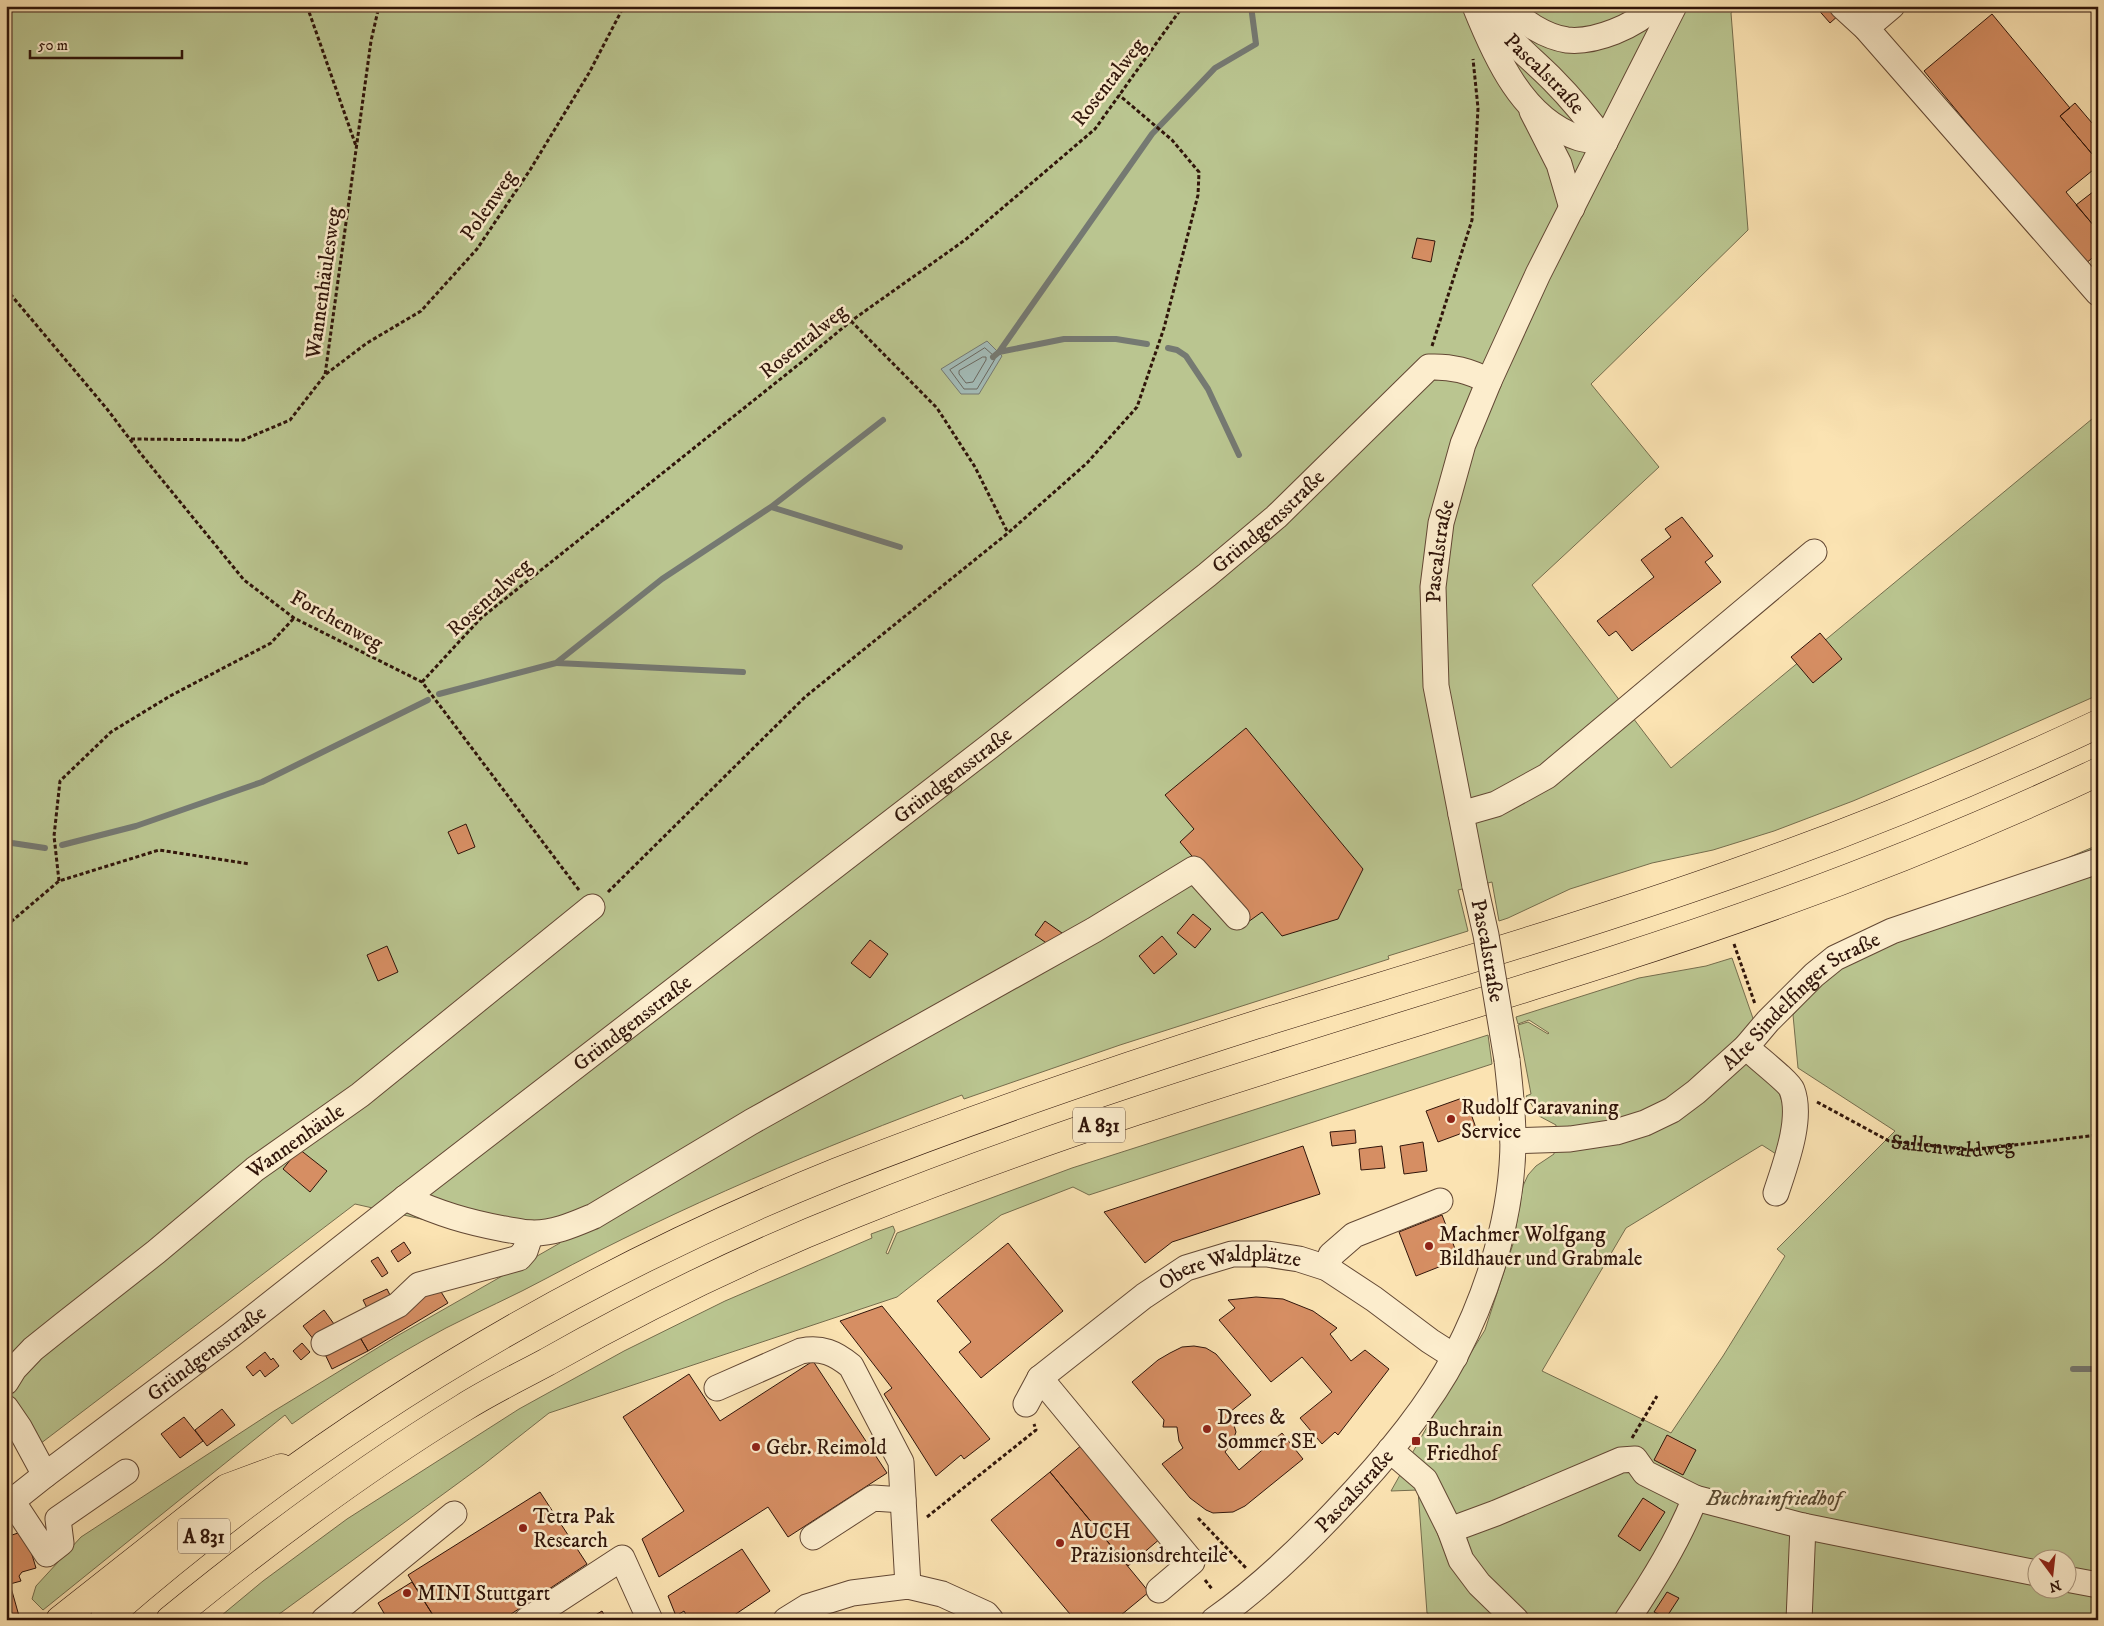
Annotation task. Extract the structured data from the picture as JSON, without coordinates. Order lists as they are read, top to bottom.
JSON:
{
  "streets": {
    "highway": ["A 831"],
    "street": [
      "Pascalstraße",
      "Gründgensstraße",
      "Alte Sindelfinger Straße",
      "Wannenhäule",
      "Obere Waldplätze"
    ],
    "path": [
      "Rosentalweg",
      "Polenweg",
      "Wannenhäulesweg",
      "Forchenweg",
      "Sallenwaldweg"
    ]
  },
  "crossings": [
    ["Pascalstraße", "Alte Sindelfinger Straße"],
    ["Pascalstraße", "Obere Waldplätze"],
    ["Rosentalweg", "Forchenweg"],
    ["Polenweg", "Wannenhäulesweg"],
    ["Wannenhäulesweg", "Forchenweg"],
    ["Forchenweg", "Wannenhäule"]
  ],
  "parks": ["Buchrainfriedhof"],
  "places": {
    "other": [
      "Rudolf Caravaning Service",
      "Machmer Wolfgang Bildhauer und Grabmale",
      "Drees & Sommer SE",
      "Gebr. Reimold",
      "Tetra Pak Research",
      "AUCH Präzisionsdrehteile",
      "MINI Stuttgart"
    ],
    "transit": ["Buchrain Friedhof"]
  },
  "scale_bar": "50 m",
  "north": "bottom"
}
